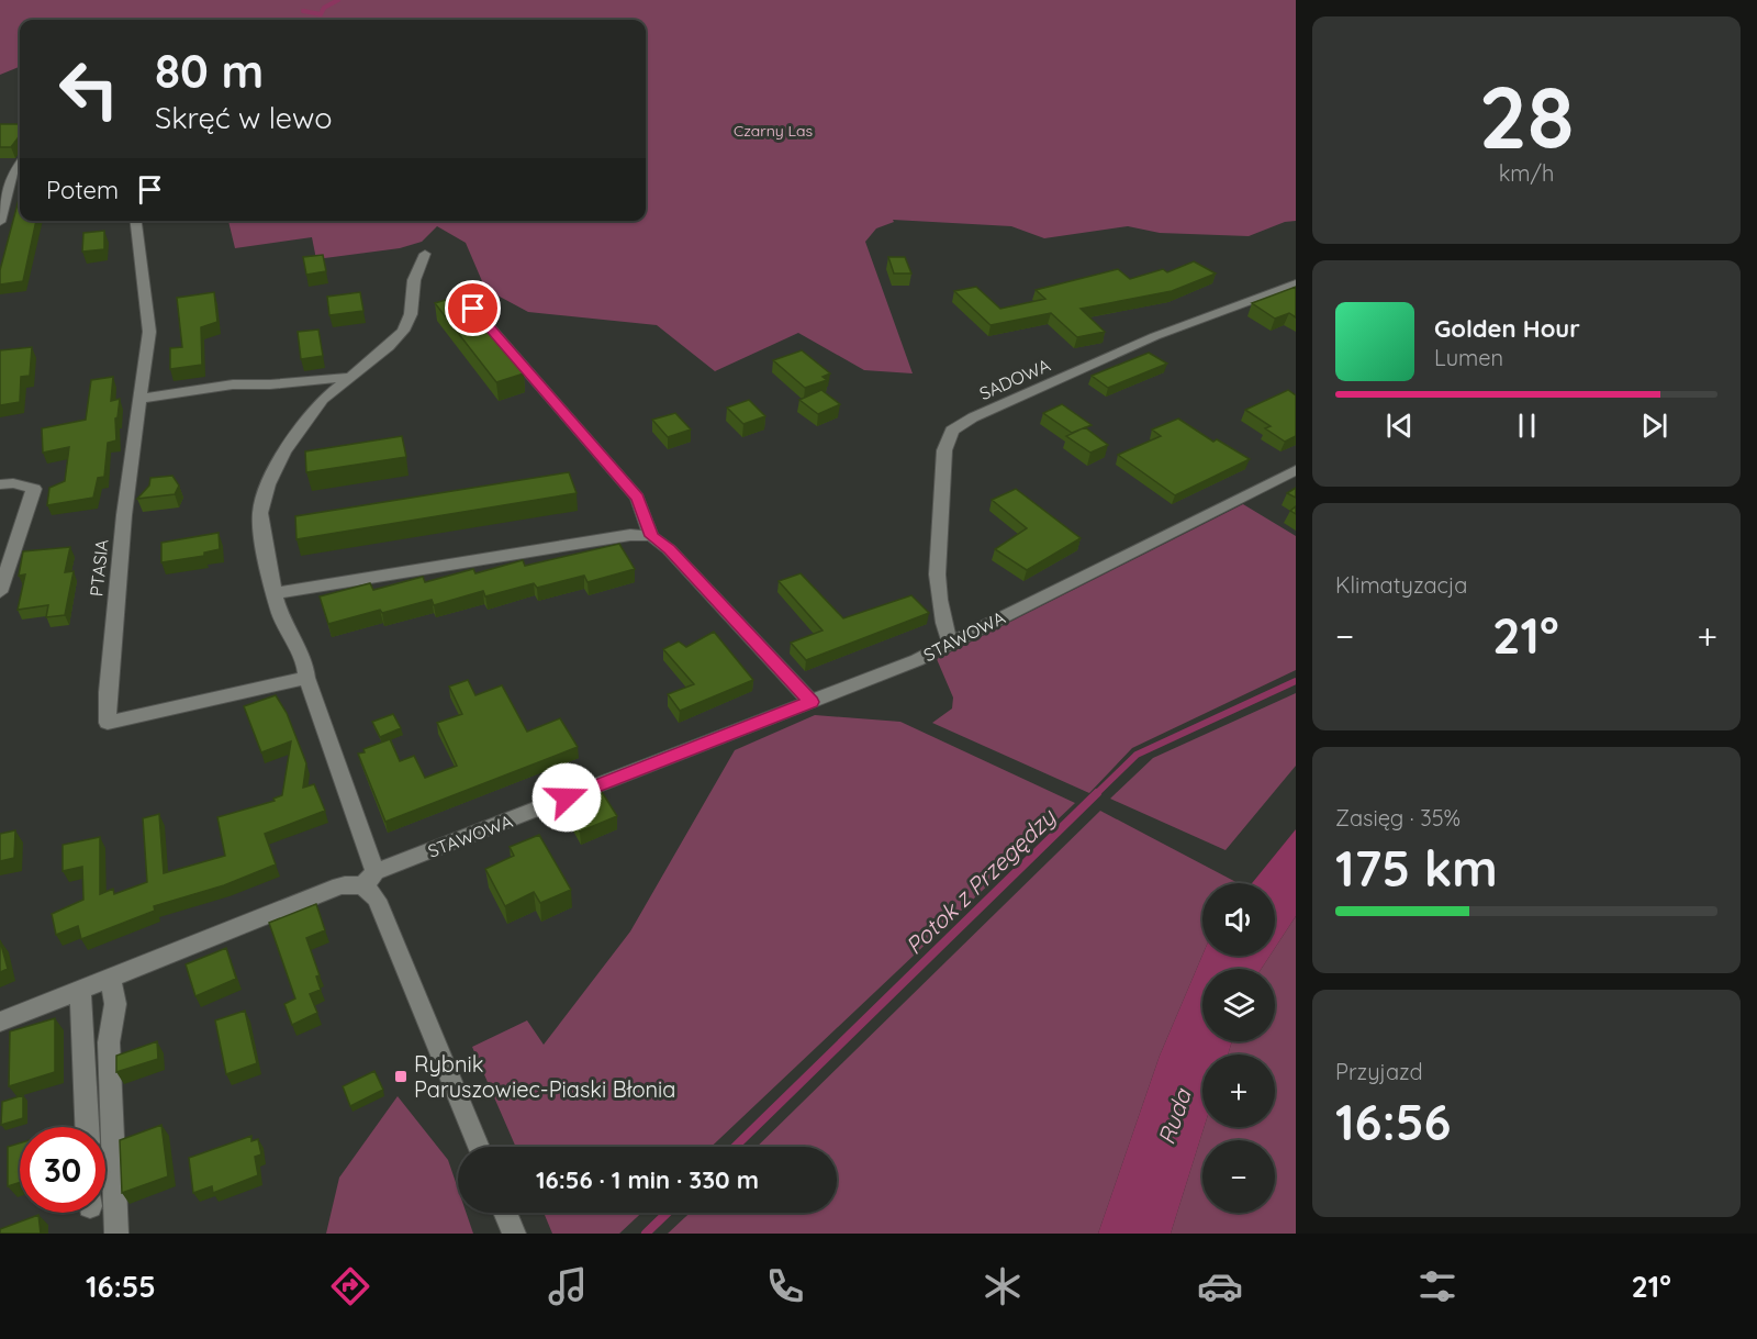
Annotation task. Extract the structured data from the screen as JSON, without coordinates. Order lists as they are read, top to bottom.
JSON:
{
  "streets": {
    "street": ["SADOWA", "PTASIA", "STAWOWA"]
  },
  "crossings": [
    ["SADOWA", "STAWOWA"]
  ],
  "water": ["Potok z Przegędzy", "Ruda"],
  "parks": ["Czarny Las"],
  "places": {
    "transit": ["Rybnik Paruszowiec-Piaski Błonia"]
  },
  "page": {
    "tile": [
      ["28", "km/h"],
      "Klimatyzacja",
      ["Zasięg · 35%", "175 km"],
      ["Przyjazd", "16:56"]
    ],
    "turn": ["80 m", "Skręć w lewo"],
    "then": "Potem",
    "song": ["Golden Hour", "Lumen"],
    "heat": ["−", "21°", "+"],
    "map_buttons": ["+", "−"],
    "limit": "30",
    "trip": "16:56 · 1 min · 330 m",
    "tabs": ["16:55", "21°"]
  }
}
